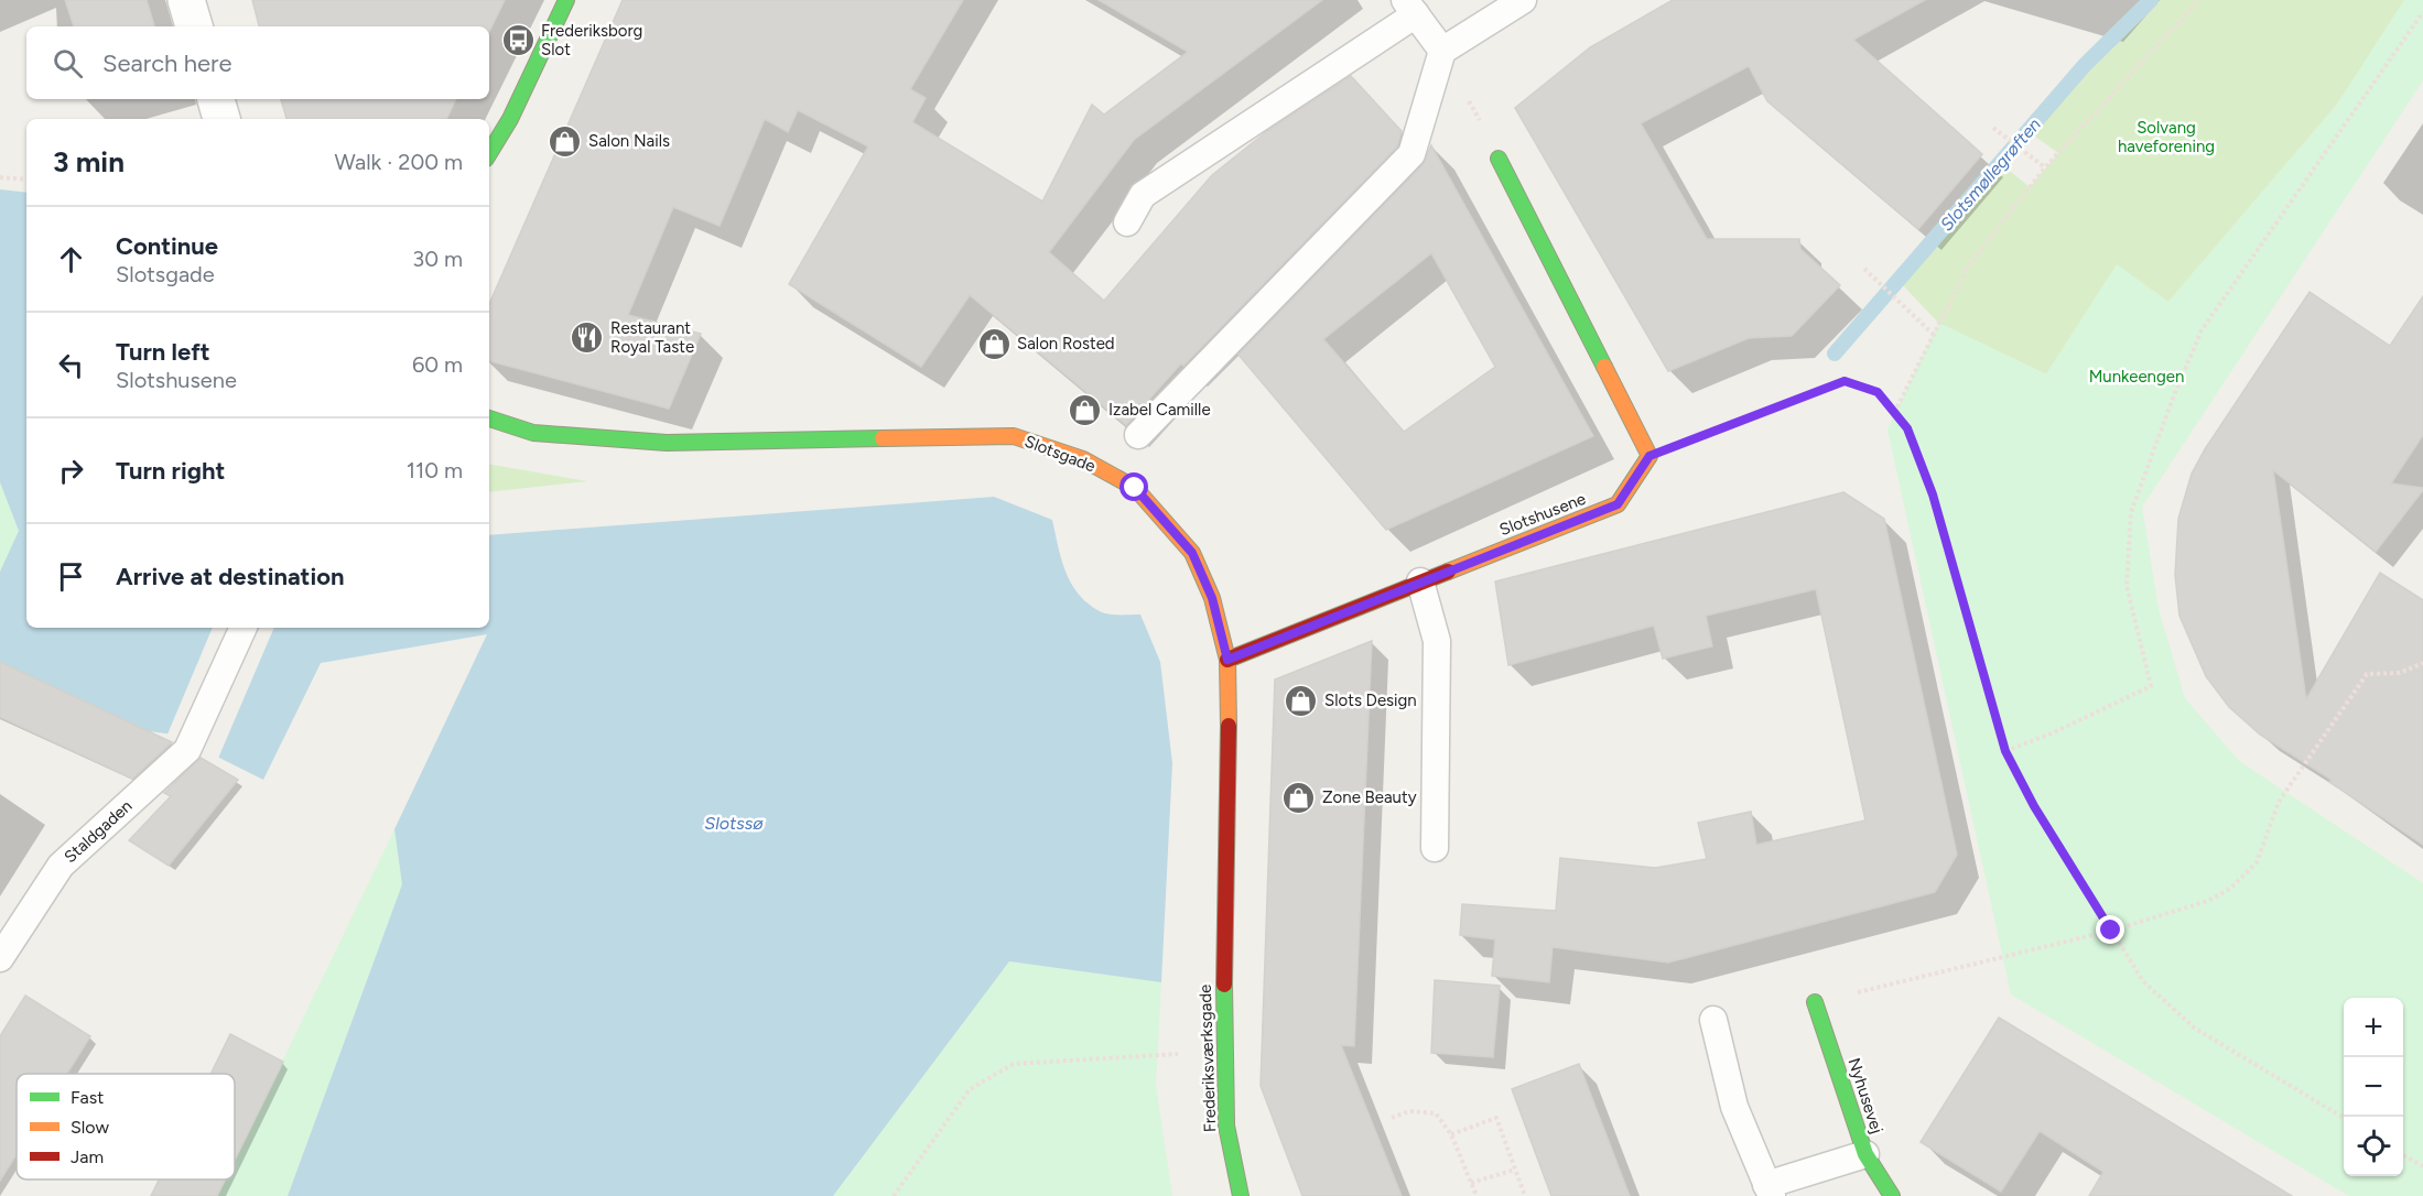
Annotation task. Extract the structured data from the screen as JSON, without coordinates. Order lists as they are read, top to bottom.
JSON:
{
  "streets": {
    "street": [
      "Slotsgade",
      "Slotshusene",
      "Frederiksværksgade",
      "Nyhusevej"
    ],
    "lane": ["Staldgaden"]
  },
  "crossings": [
    ["Slotsgade", "Slotshusene"],
    ["Slotsgade", "Frederiksværksgade"]
  ],
  "water": ["Slotsmøllegrøften", "Slotssø"],
  "parks": ["Solvang haveforening", "Munkeengen"],
  "places": {
    "bus stop": ["Frederiksborg Slot"],
    "shop": [
      "Salon Nails",
      "Salon Rosted",
      "Izabel Camille",
      "Slots Design",
      "Zone Beauty"
    ],
    "restaurant": ["Restaurant Royal Taste"]
  },
  "legend": ["Fast", "Slow", "Jam"],
  "page": {
    "search": "Search here",
    "heading": ["3 min", "Walk · 200 m"],
    "list": [
      ["Continue", "Slotsgade", "30 m"],
      ["Turn left", "Slotshusene", "60 m"],
      ["Turn right", "110 m"],
      "Arrive at destination"
    ],
    "map_buttons": ["+", "−"]
  }
}
